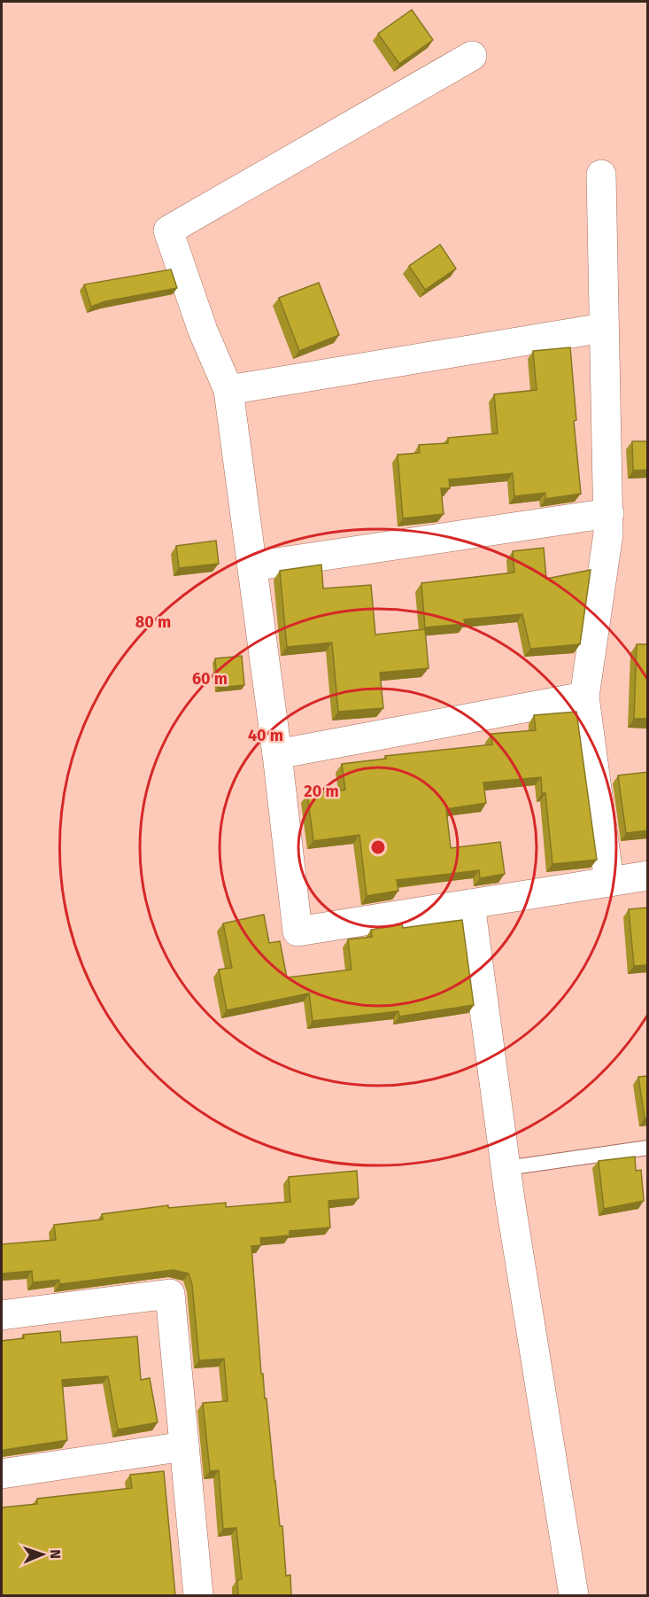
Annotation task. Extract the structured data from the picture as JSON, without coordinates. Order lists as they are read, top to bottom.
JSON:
{
  "north": "right",
  "rings": [
    "80 m",
    "60 m",
    "40 m",
    "20 m"
  ]
}
